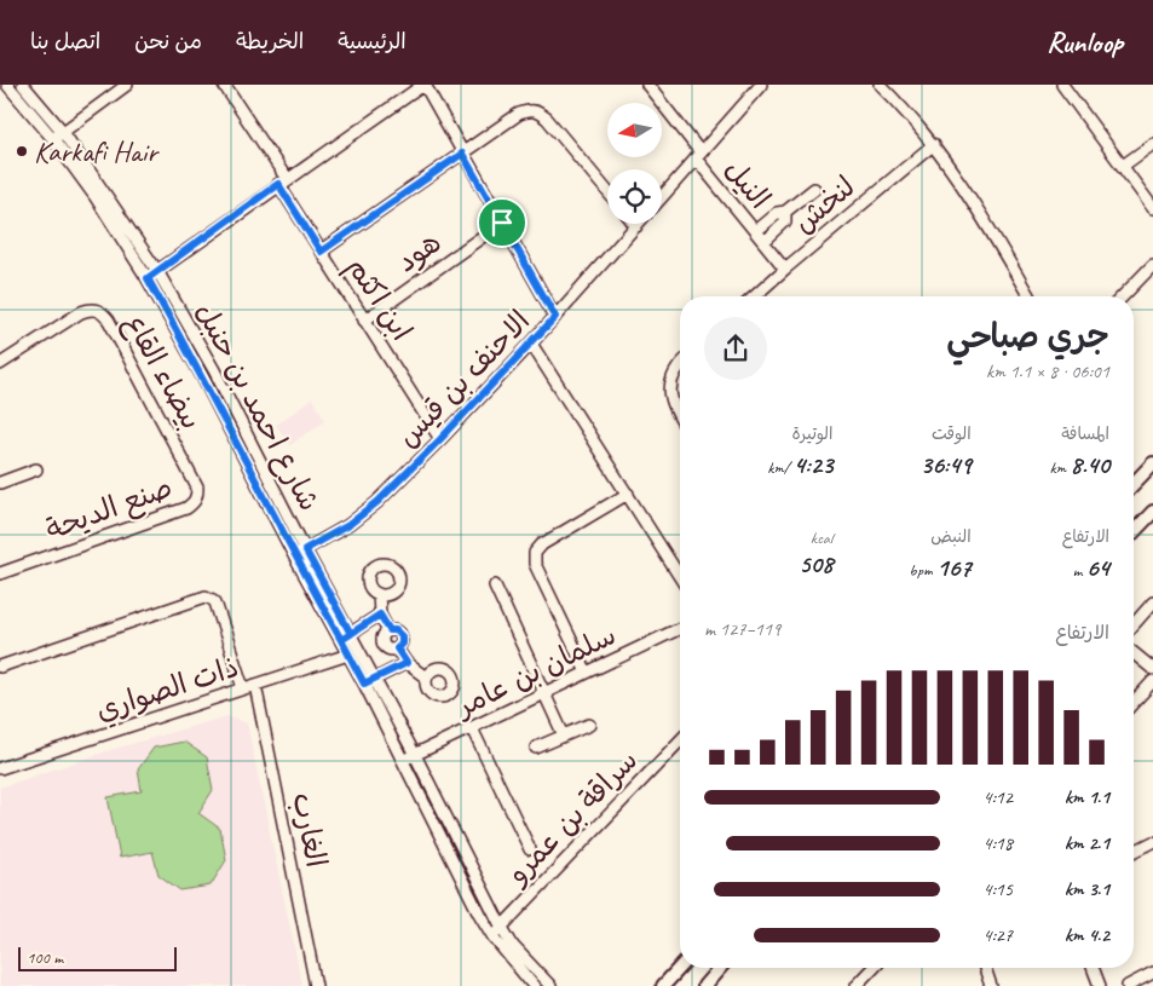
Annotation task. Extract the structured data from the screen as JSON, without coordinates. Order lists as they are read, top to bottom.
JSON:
{
  "streets": {
    "street": [
      "النيل",
      "لنخش",
      "هود",
      "ابن اكثم",
      "بيضاء القاع",
      "الاحنف بن قيس",
      "شارع احمد بن حنبل",
      "صنع الديحة",
      "سلمان بن عامر",
      "ذات الصواري",
      "سراقة بن عمرو",
      "الغارب"
    ]
  },
  "crossings": [
    ["النيل", "لنخش"],
    ["هود", "ابن اكثم"],
    ["ابن اكثم", "الاحنف بن قيس"],
    ["بيضاء القاع", "صنع الديحة"],
    ["الاحنف بن قيس", "شارع احمد بن حنبل"],
    ["شارع احمد بن حنبل", "سلمان بن عامر"],
    ["شارع احمد بن حنبل", "ذات الصواري"],
    ["شارع احمد بن حنبل", "سراقة بن عمرو"],
    ["ذات الصواري", "الغارب"]
  ],
  "places": ["Karkafi Hair"],
  "scale_bar": "100 m",
  "north": "left",
  "page": {
    "header": "Runloop",
    "nav": [
      "الرئيسية",
      "الخريطة",
      "من نحن",
      "اتصل بنا"
    ],
    "heading": ["جري صباحي", "06:01 · 8 × 1.1 km"],
    "stats": [
      ["المسافة", "8.40 km"],
      ["الوقت", "36:49"],
      ["الوتيرة", "4:23 /km"],
      ["الارتفاع", "64 m"],
      ["النبض", "167 bpm"],
      ["kcal", "508"]
    ],
    "chart": ["الارتفاع", "119–127 m"],
    "list": [
      {
        "name": "1.1 km",
        "note": "4:12"
      },
      {
        "name": "2.1 km",
        "note": "4:18"
      },
      {
        "name": "3.1 km",
        "note": "4:15"
      },
      {
        "name": "4.2 km",
        "note": "4:27"
      }
    ],
    "scale": "100 m"
  }
}
